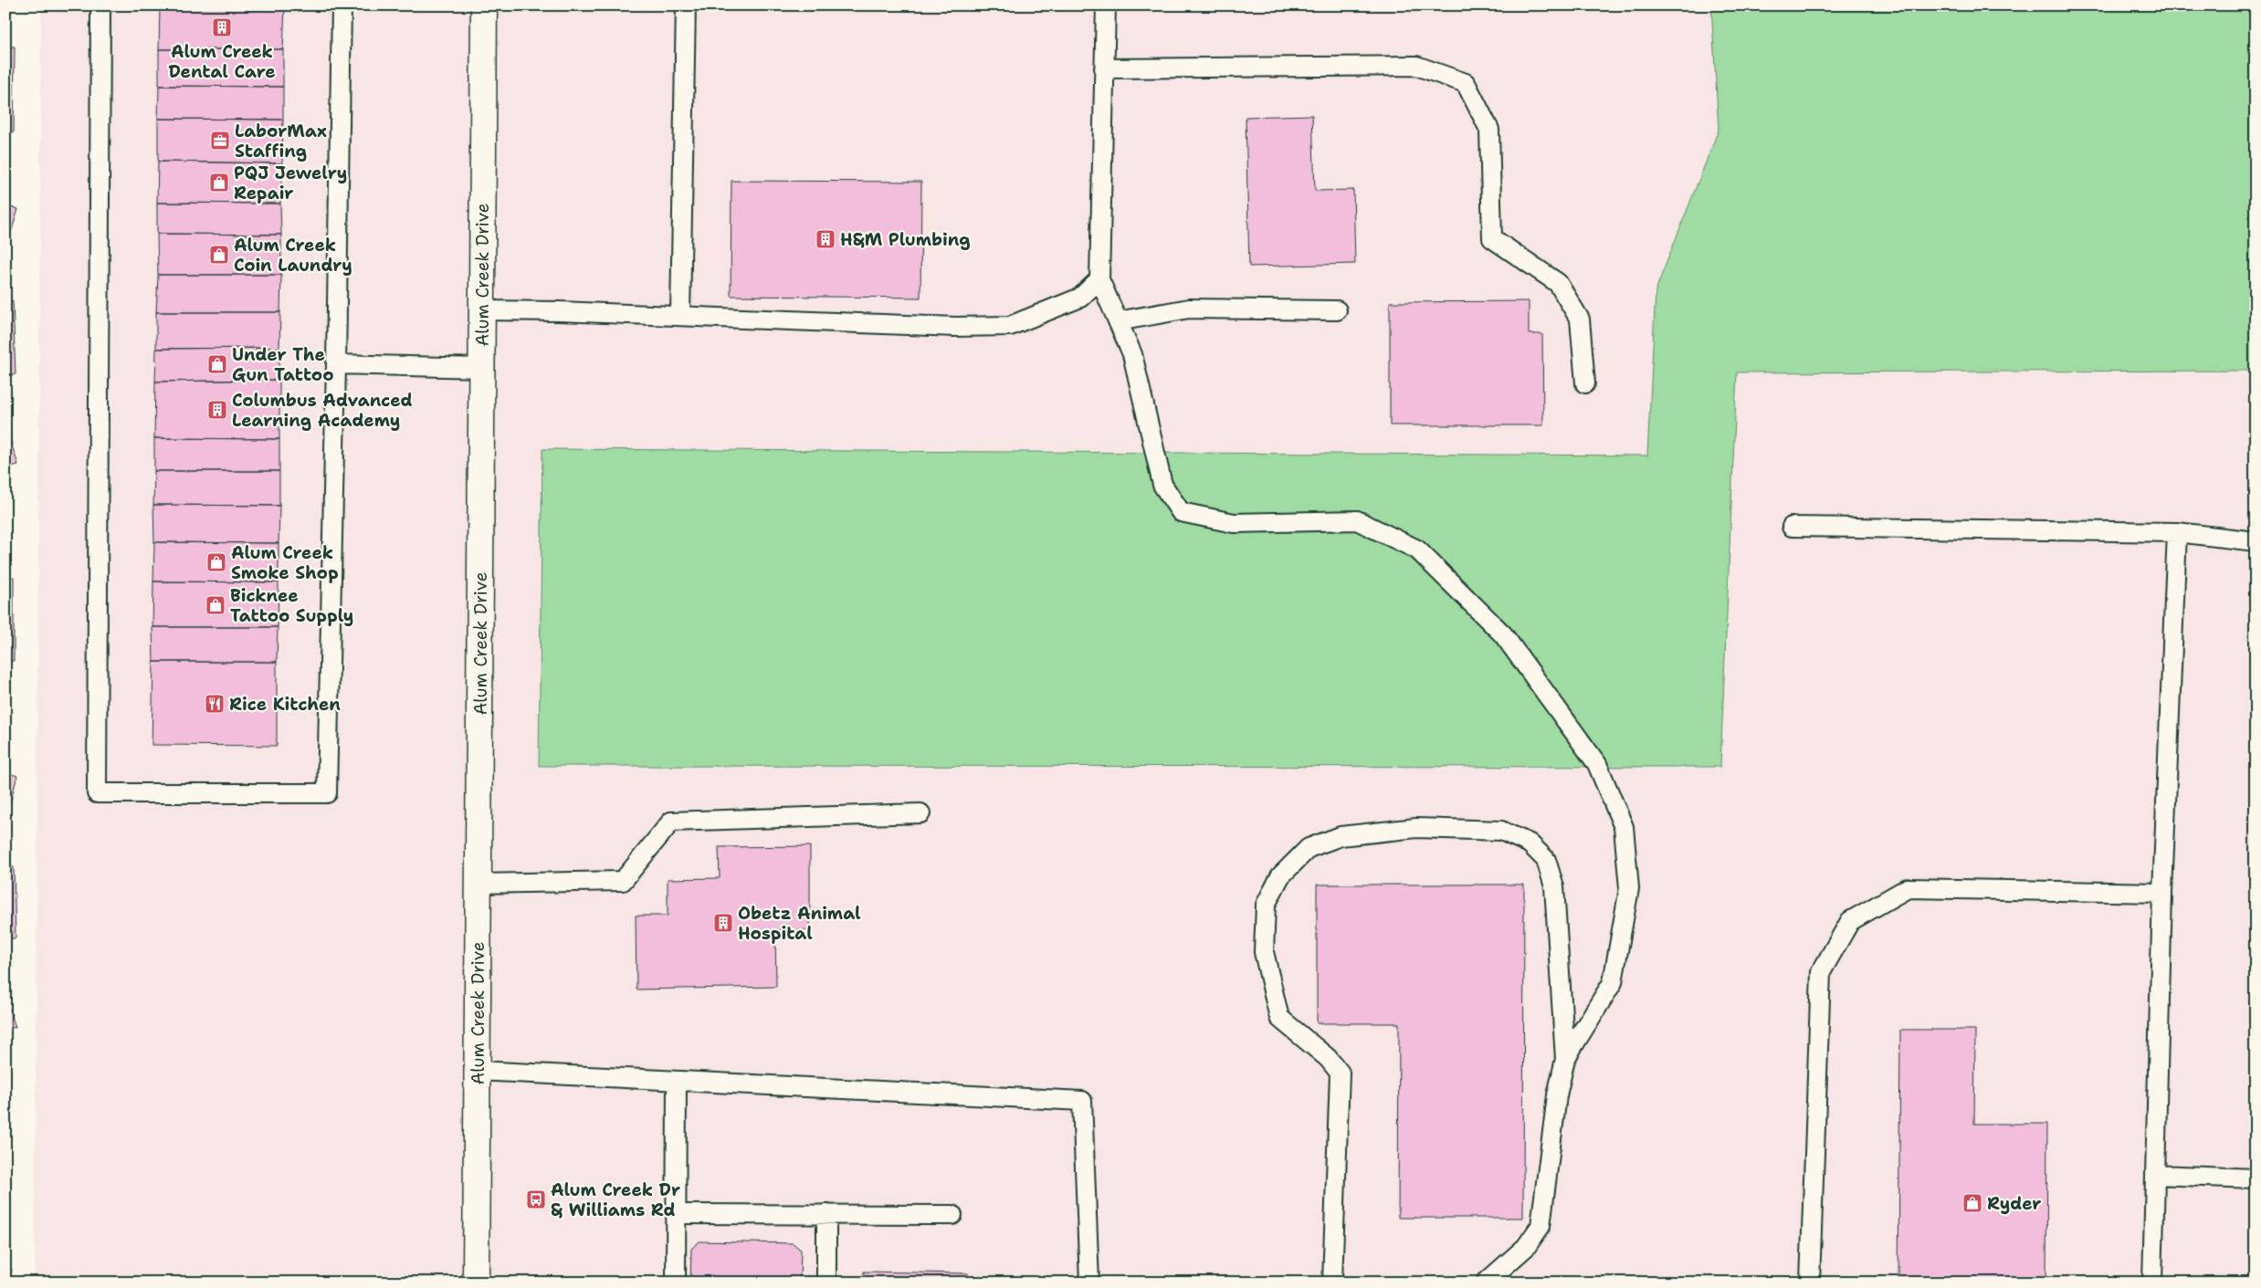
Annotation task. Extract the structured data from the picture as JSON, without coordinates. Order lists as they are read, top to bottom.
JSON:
{
  "streets": {
    "main road": ["Alum Creek Drive"]
  },
  "places": {
    "building": [
      "Alum Creek Dental Care",
      "H&M Plumbing",
      "Columbus Advanced Learning Academy",
      "Obetz Animal Hospital"
    ],
    "office": ["LaborMax Staffing"],
    "shop": [
      "PQJ Jewelry Repair",
      "Alum Creek Coin Laundry",
      "Under The Gun Tattoo",
      "Alum Creek Smoke Shop",
      "Bicknee Tattoo Supply",
      "Ryder"
    ],
    "restaurant": ["Rice Kitchen"],
    "bus stop": ["Alum Creek Dr & Williams Rd"]
  }
}
